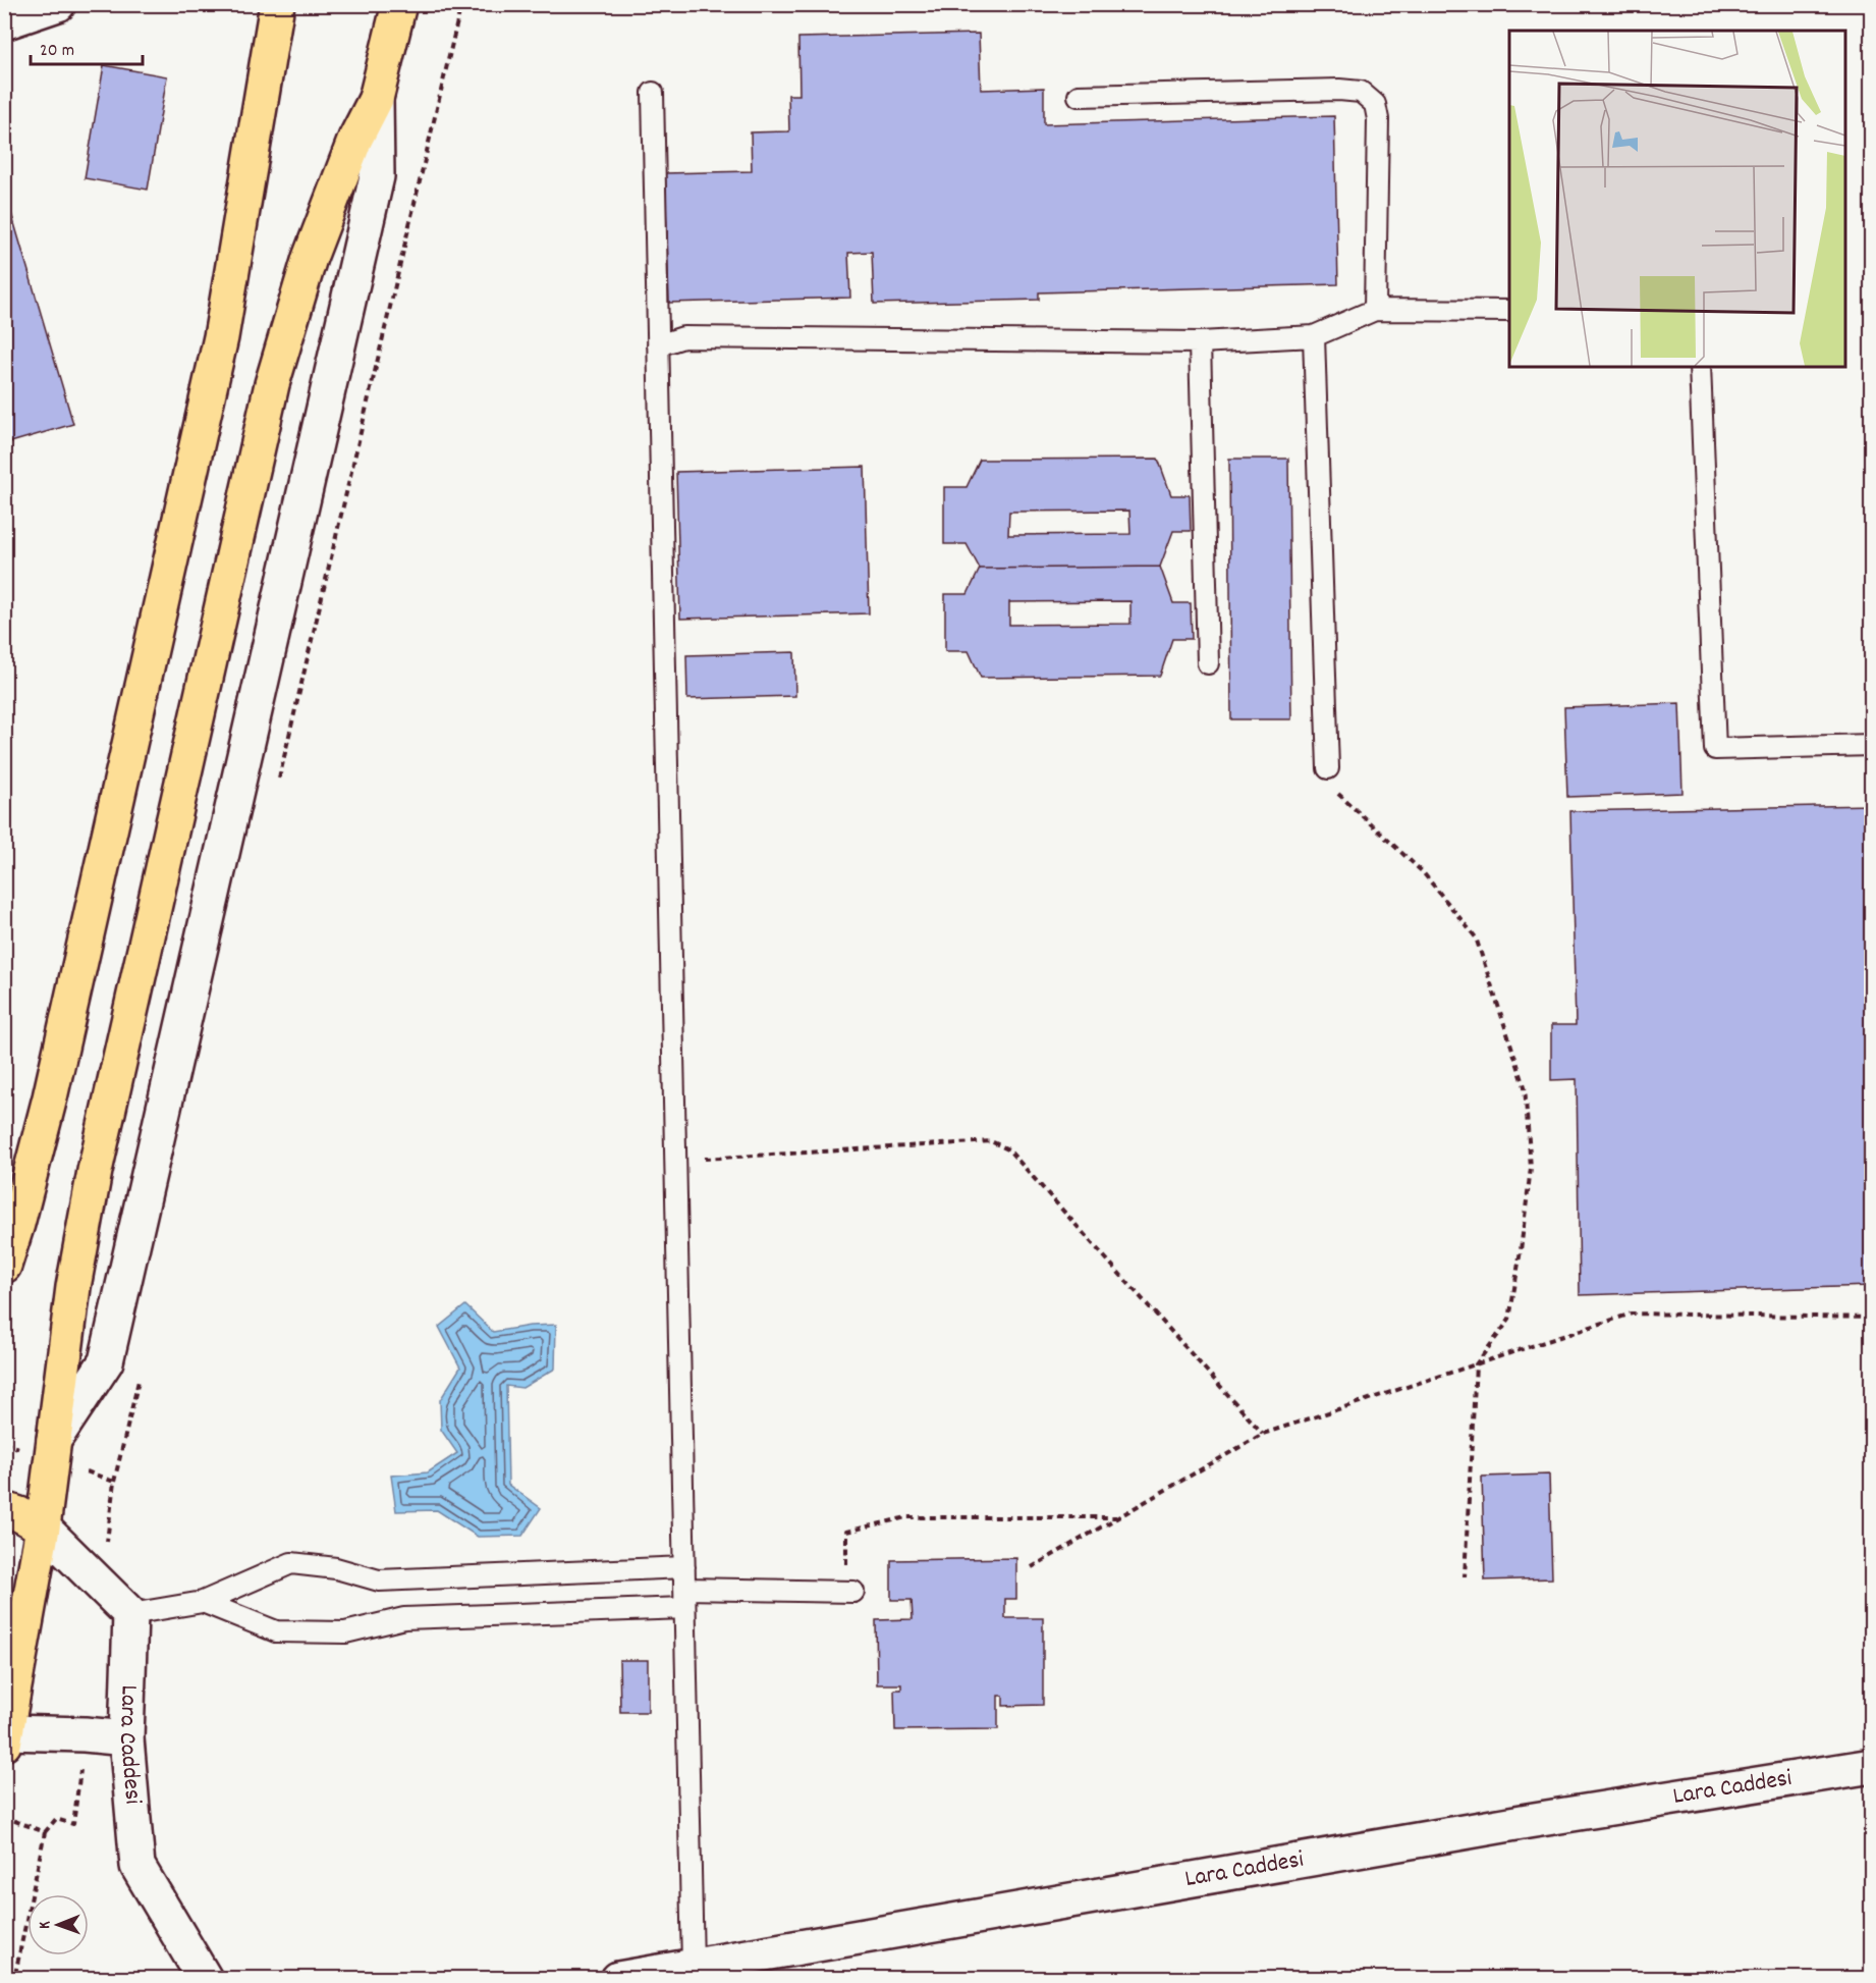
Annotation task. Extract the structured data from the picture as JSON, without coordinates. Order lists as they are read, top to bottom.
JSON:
{
  "streets": {
    "street": ["Lara Caddesi"]
  },
  "scale_bar": "20 m",
  "north": "left"
}
